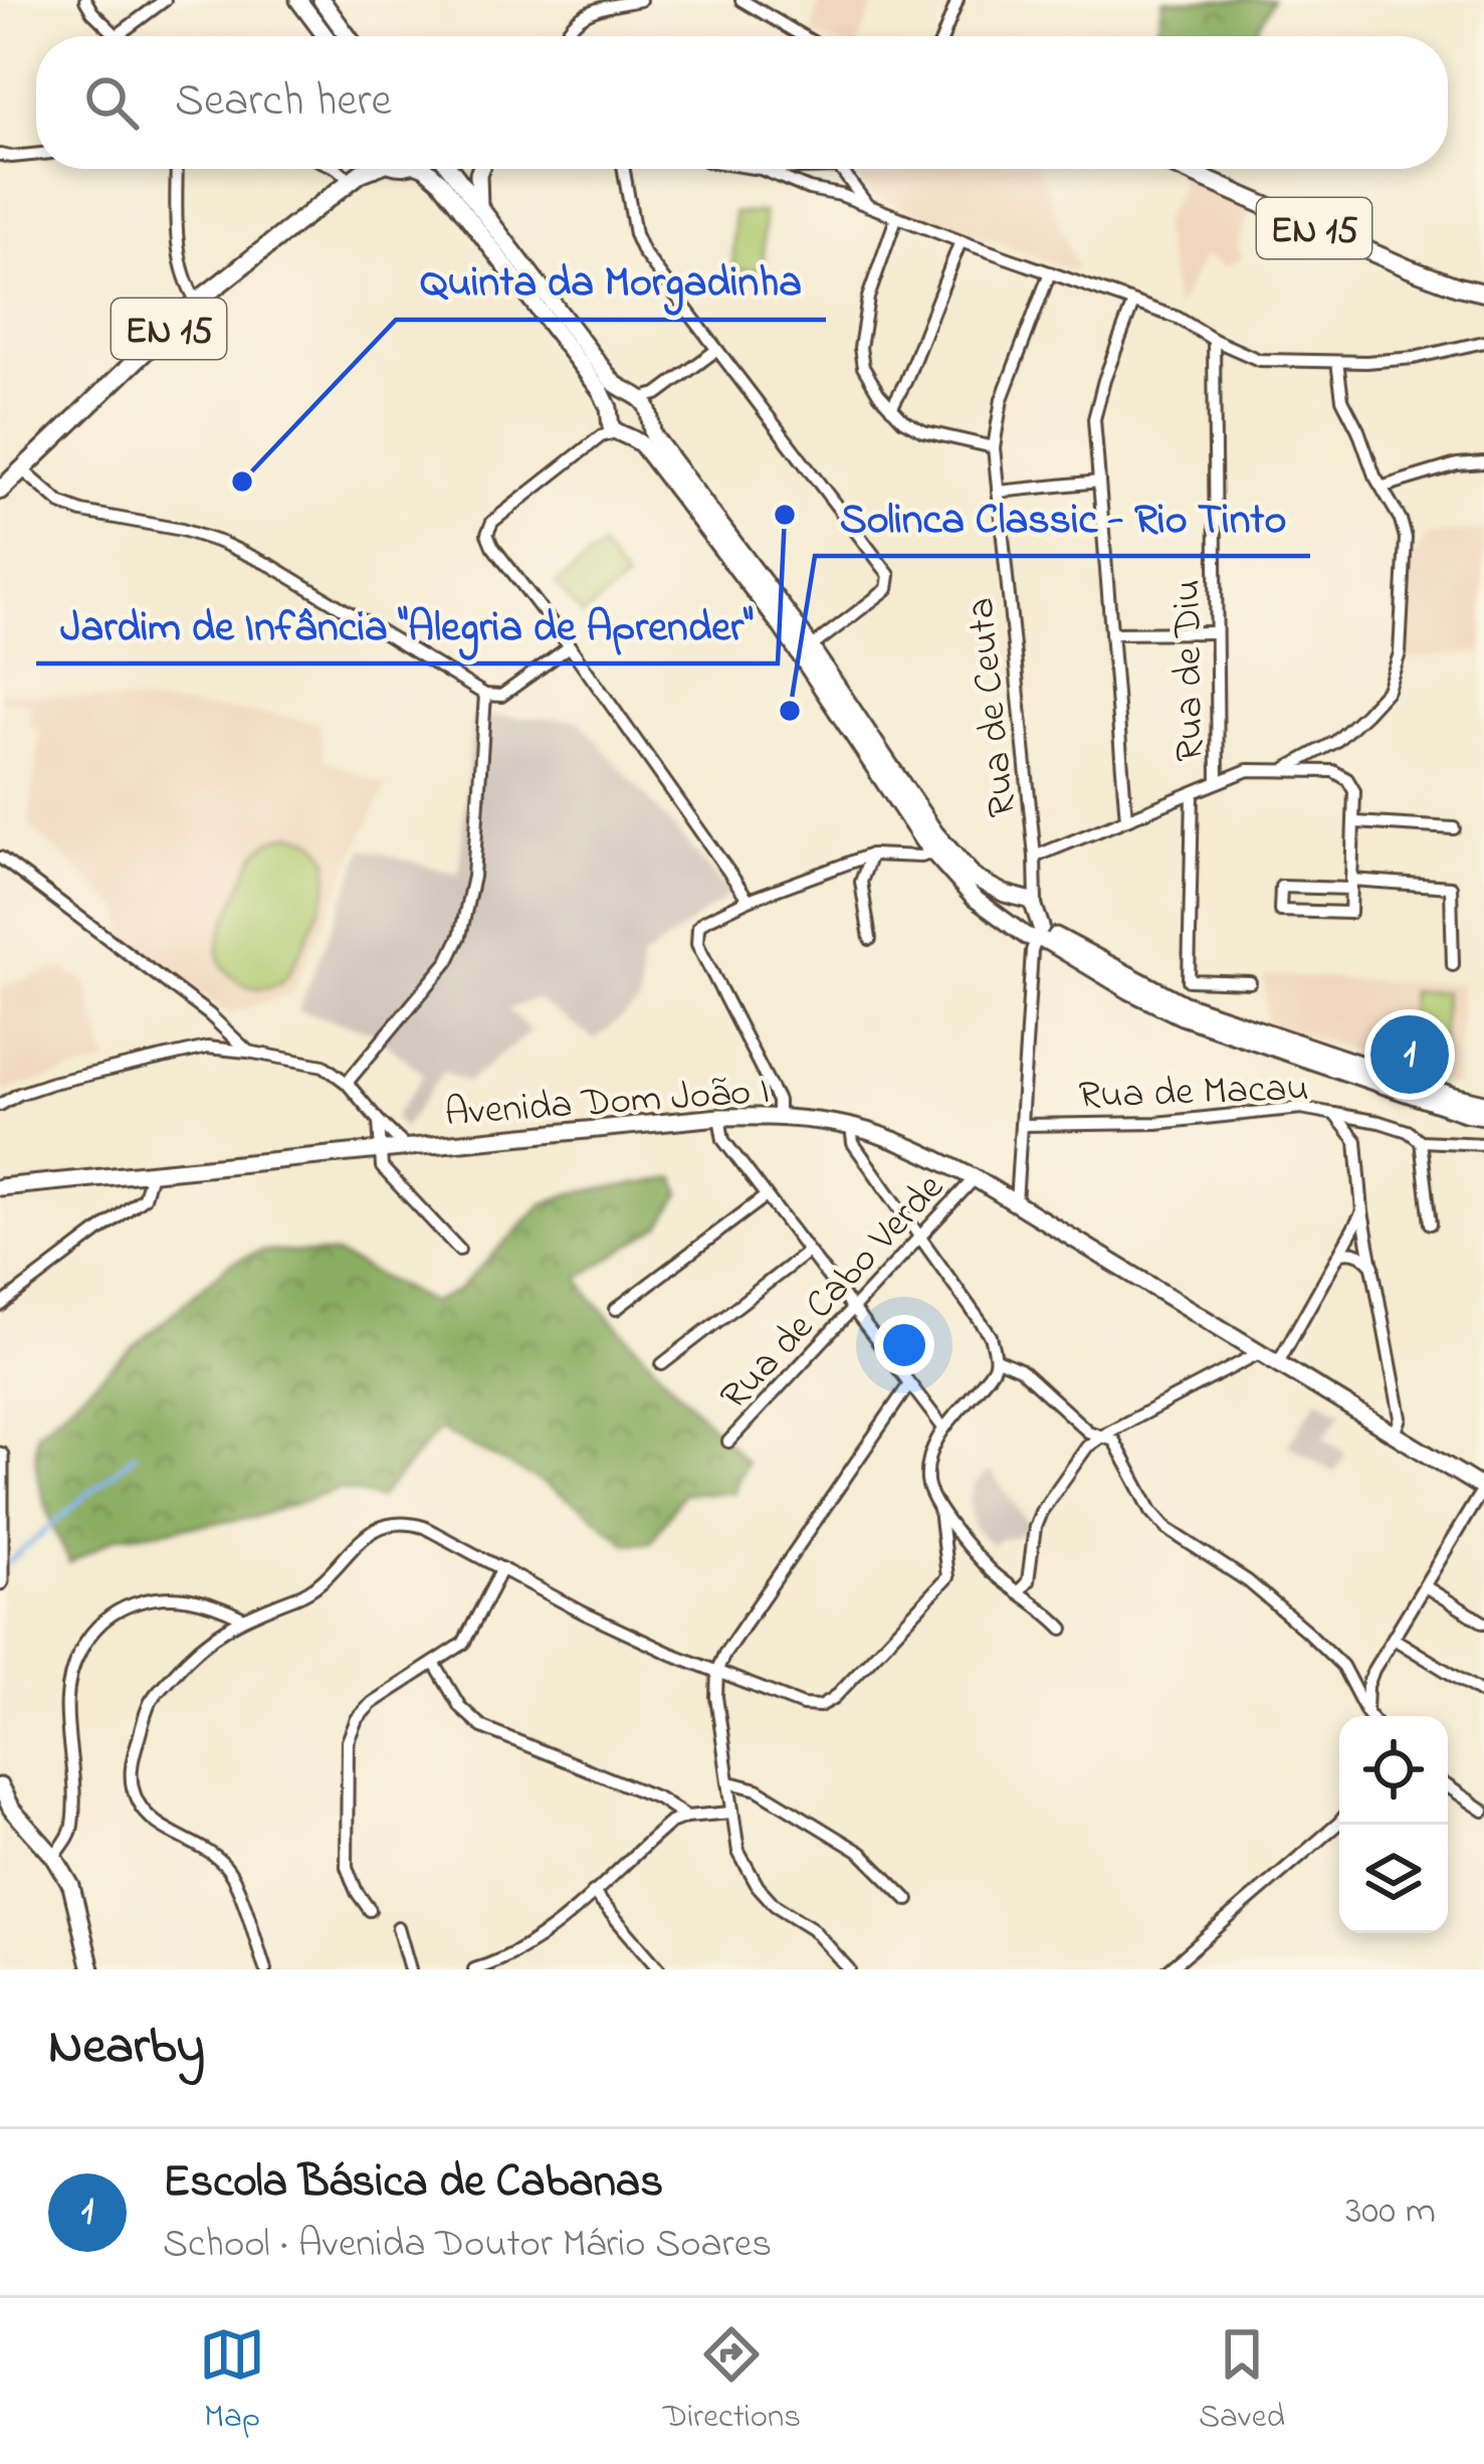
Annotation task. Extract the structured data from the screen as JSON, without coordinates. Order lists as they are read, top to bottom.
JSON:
{
  "streets": {
    "main road": ["EN 15", "Avenida Dom João I"],
    "street": [
      "Rua de Diu",
      "Rua de Ceuta",
      "Rua de Macau",
      "Rua de Cabo Verde"
    ]
  },
  "crossings": [
    ["Rua de Macau", "Avenida Dom João I"],
    ["Avenida Dom João I", "Rua de Cabo Verde"]
  ],
  "places": ["Quinta da Morgadinha", "Jardim de Infância \"Alegria de Aprender\"", "Solinca Classic - Rio Tinto"],
  "page": {
    "search": "Search here",
    "pins": "1",
    "heading": "Nearby",
    "list": [
      {
        "mark": "1",
        "name": "Escola Básica de Cabanas",
        "note": "School · Avenida Doutor Mário Soares",
        "value": "300 m"
      }
    ],
    "nav": ["Map", "Directions", "Saved"]
  }
}
